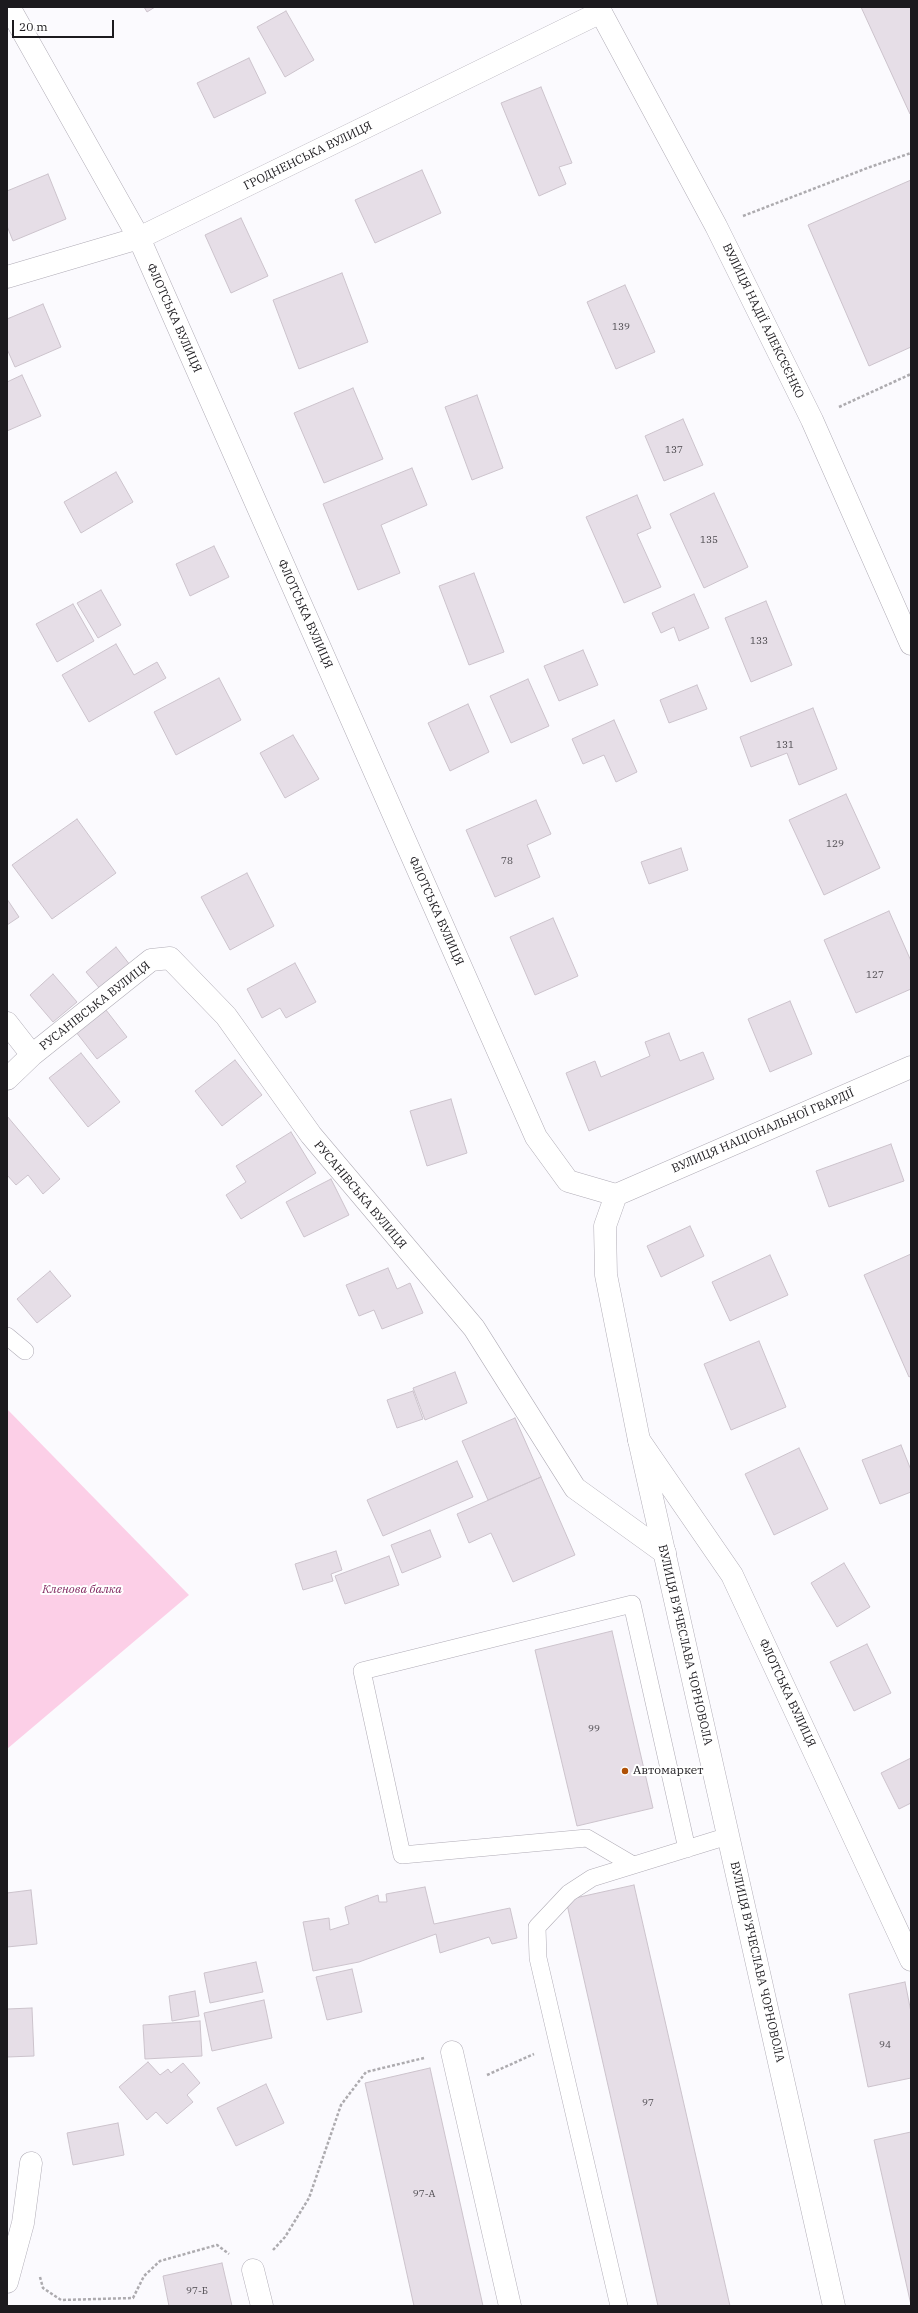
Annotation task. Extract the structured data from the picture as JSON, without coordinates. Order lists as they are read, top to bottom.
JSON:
{
  "streets": {
    "street": [
      "ГРОДНЕНСЬКА ВУЛИЦЯ",
      "ФЛОТСЬКА ВУЛИЦЯ",
      "ВУЛИЦЯ НАДІЇ АЛЕКСЄЄНКО",
      "РУСАНІВСЬКА ВУЛИЦЯ",
      "ВУЛИЦЯ НАЦІОНАЛЬНОЇ ГВАРДІЇ",
      "ВУЛИЦЯ В'ЯЧЕСЛАВА ЧОРНОВОЛА"
    ]
  },
  "crossings": [
    ["ГРОДНЕНСЬКА ВУЛИЦЯ", "ФЛОТСЬКА ВУЛИЦЯ"],
    ["ГРОДНЕНСЬКА ВУЛИЦЯ", "ВУЛИЦЯ НАДІЇ АЛЕКСЄЄНКО"],
    ["ФЛОТСЬКА ВУЛИЦЯ", "ВУЛИЦЯ НАЦІОНАЛЬНОЇ ГВАРДІЇ"],
    ["ФЛОТСЬКА ВУЛИЦЯ", "ВУЛИЦЯ В'ЯЧЕСЛАВА ЧОРНОВОЛА"],
    ["РУСАНІВСЬКА ВУЛИЦЯ", "ВУЛИЦЯ В'ЯЧЕСЛАВА ЧОРНОВОЛА"],
    ["ВУЛИЦЯ НАЦІОНАЛЬНОЇ ГВАРДІЇ", "ВУЛИЦЯ В'ЯЧЕСЛАВА ЧОРНОВОЛА"]
  ],
  "parks": ["Кленова балка"],
  "places": ["Автомаркет"],
  "house_numbers": [
    "139",
    "137",
    "135",
    "133",
    "131",
    "129",
    "78",
    "127",
    "99",
    "94",
    "97",
    "97-А",
    "97-Б"
  ],
  "scale_bar": "20 m"
}
